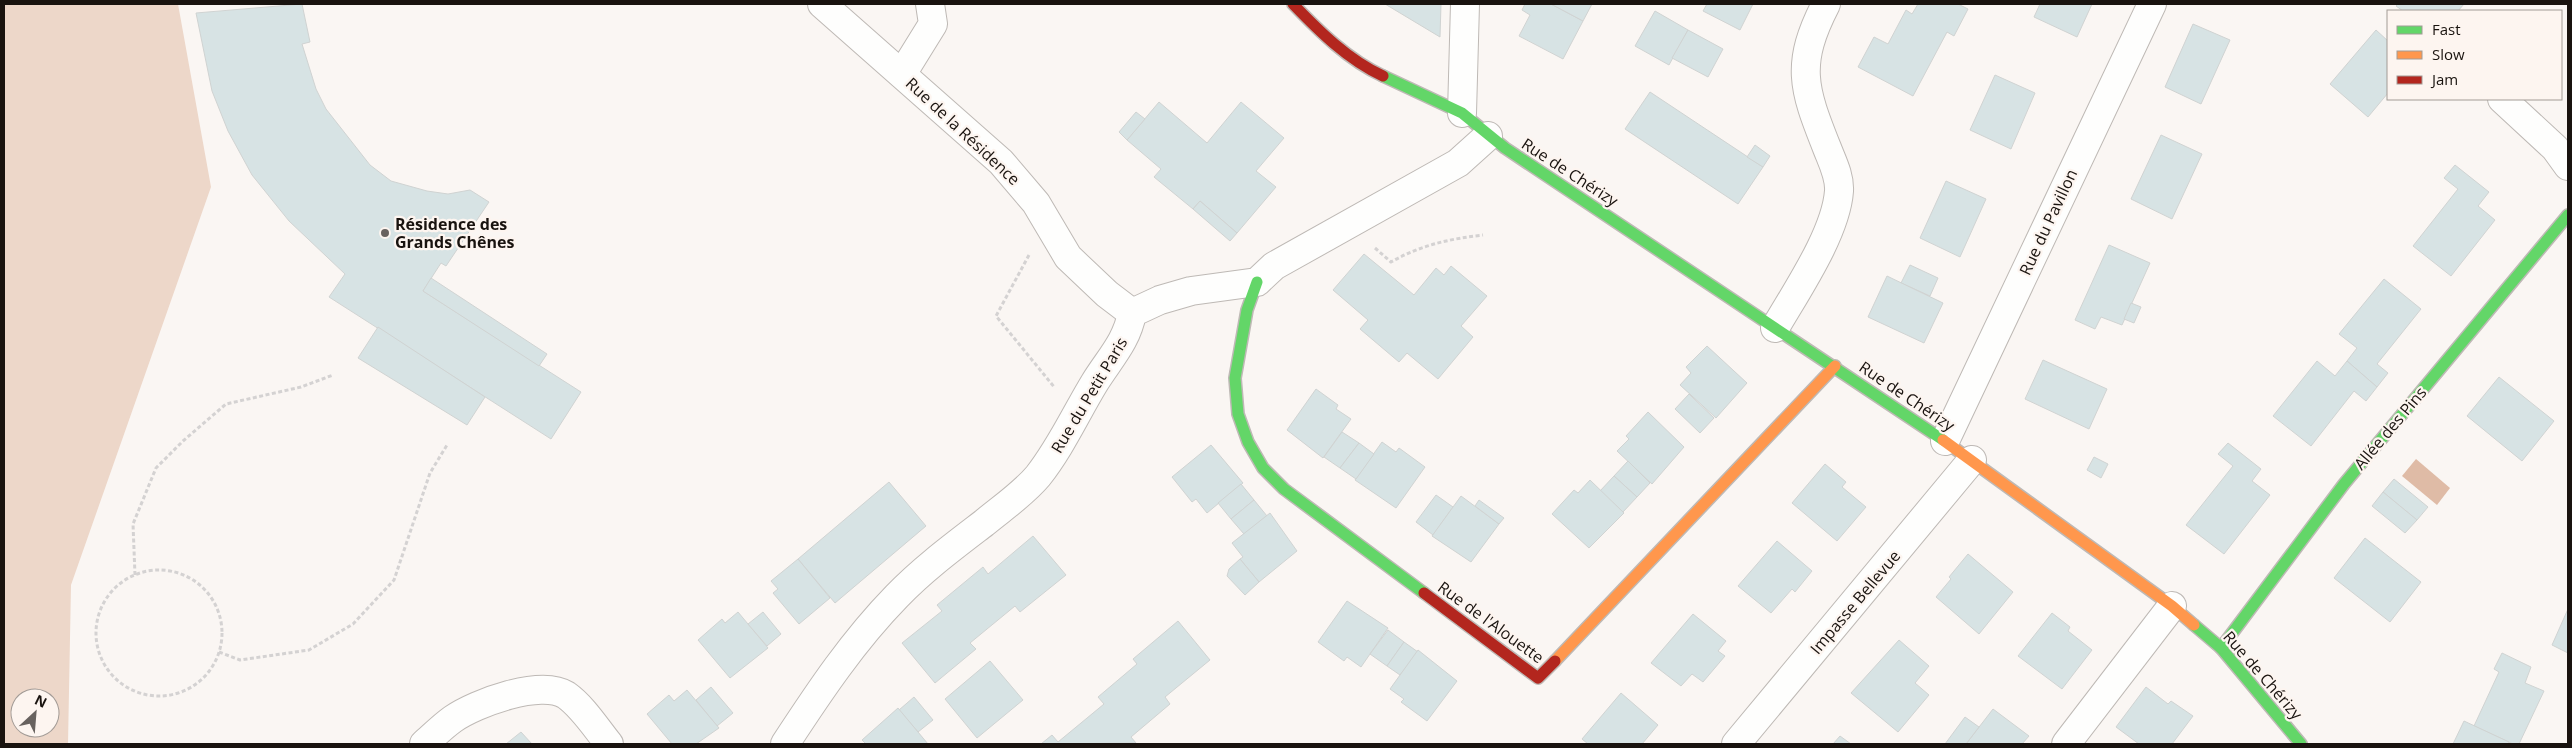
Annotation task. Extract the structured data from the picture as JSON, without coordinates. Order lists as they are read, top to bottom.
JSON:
{
  "streets": {
    "street": [
      "Rue de la Résidence",
      "Rue de Chérizy",
      "Rue du Pavillon",
      "Rue du Petit Paris",
      "Allée des Pins",
      "Impasse Bellevue",
      "Rue de l'Alouette"
    ]
  },
  "crossings": [
    ["Rue de la Résidence", "Rue du Petit Paris"],
    ["Rue de Chérizy", "Rue du Pavillon"],
    ["Rue de Chérizy", "Allée des Pins"],
    ["Rue de Chérizy", "Impasse Bellevue"],
    ["Rue de Chérizy", "Rue de l'Alouette"]
  ],
  "places": ["Résidence des Grands Chênes"],
  "legend": ["Fast", "Slow", "Jam"],
  "north": "top right"
}
